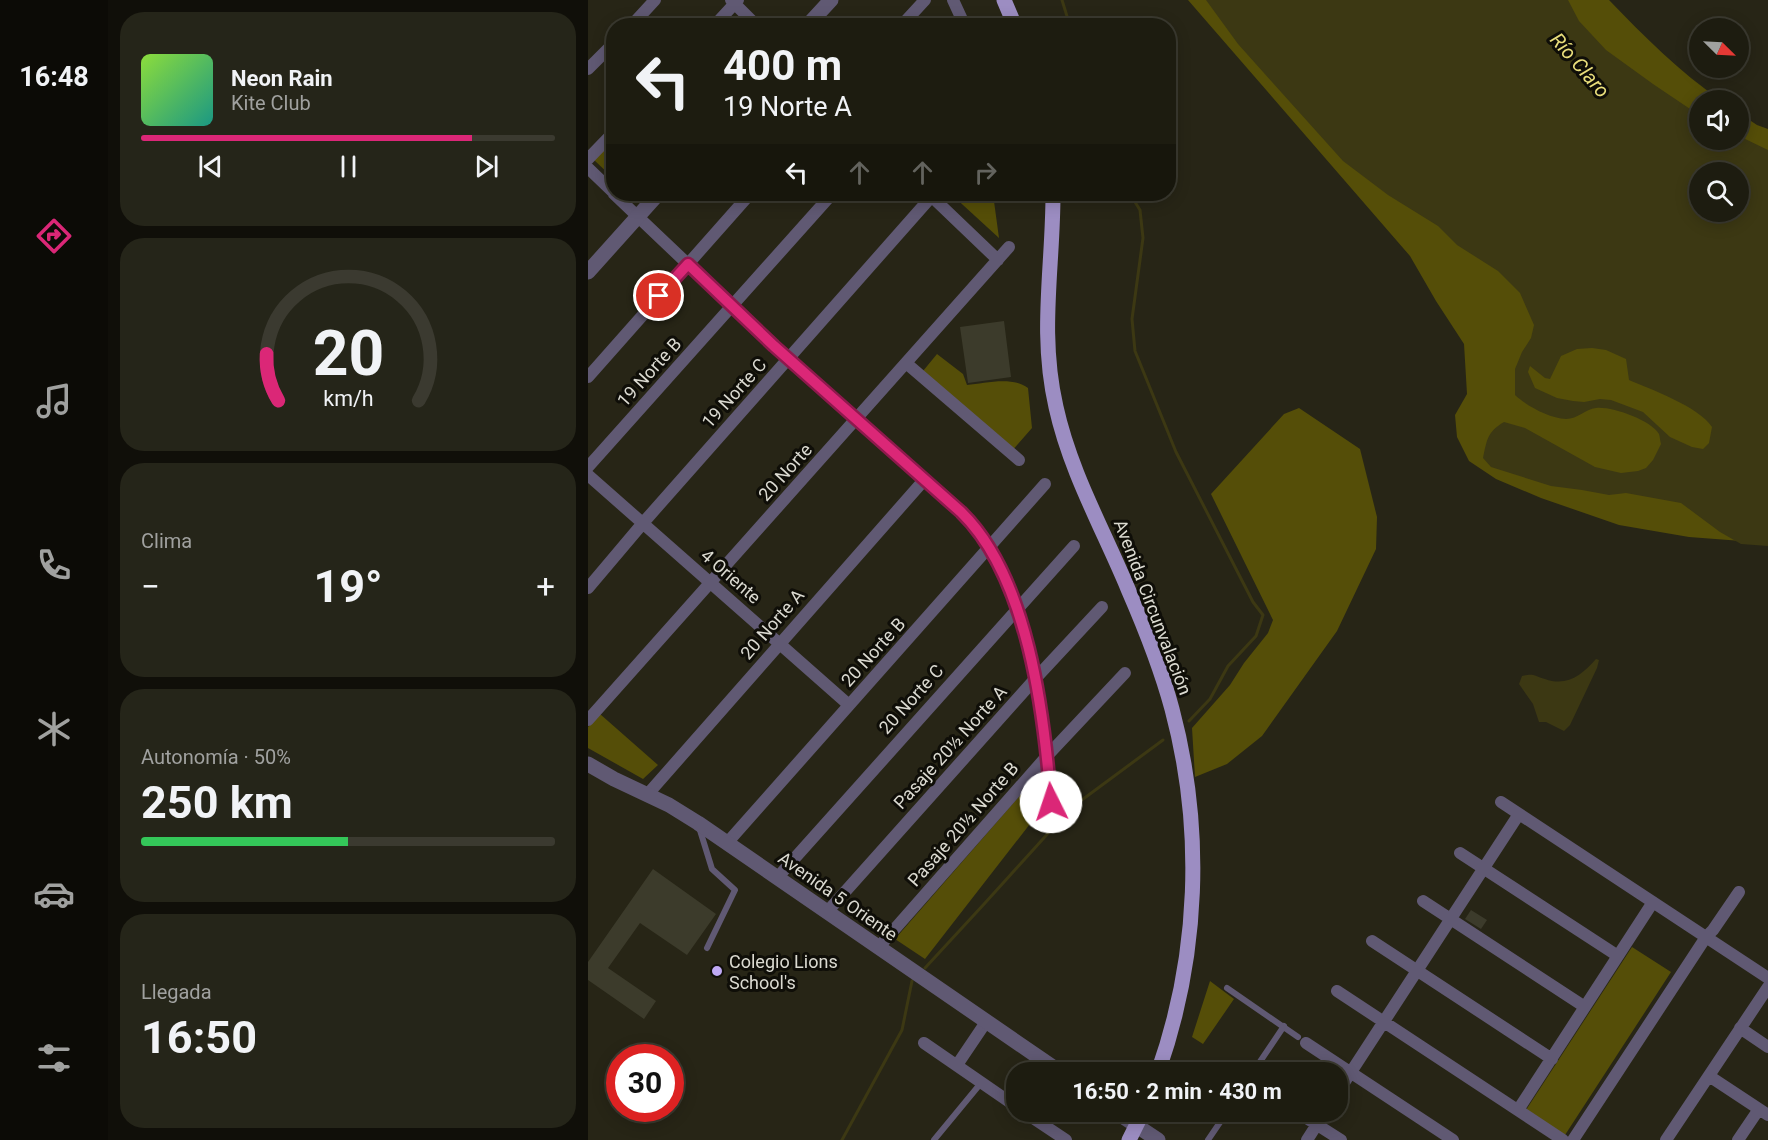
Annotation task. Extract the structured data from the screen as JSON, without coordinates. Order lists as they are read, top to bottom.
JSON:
{
  "streets": {
    "main road": ["Avenida Circunvalación"],
    "street": [
      "19 Norte B",
      "19 Norte C",
      "20 Norte",
      "4 Oriente",
      "20 Norte A",
      "20 Norte B",
      "20 Norte C",
      "Pasaje 20½ Norte A",
      "Pasaje 20½ Norte B",
      "Avenida 5 Oriente"
    ]
  },
  "crossings": [
    ["19 Norte C", "4 Oriente"],
    ["20 Norte", "4 Oriente"],
    ["4 Oriente", "20 Norte A"],
    ["4 Oriente", "20 Norte B"],
    ["20 Norte A", "Avenida 5 Oriente"],
    ["20 Norte B", "Avenida 5 Oriente"],
    ["20 Norte C", "Avenida 5 Oriente"],
    ["Pasaje 20½ Norte A", "Avenida 5 Oriente"],
    ["Pasaje 20½ Norte B", "Avenida 5 Oriente"]
  ],
  "water": ["Río Claro"],
  "places": ["Colegio Lions School's"],
  "north": "bottom right",
  "page": {
    "tabs": "16:48",
    "turn": ["400 m", "19 Norte A"],
    "song": ["Neon Rain", "Kite Club"],
    "tile": [
      "Clima",
      ["Autonomía · 50%", "250 km"],
      ["Llegada", "16:50"]
    ],
    "heat": ["−", "19°", "+"],
    "limit": "30",
    "trip": "16:50 · 2 min · 430 m",
    "gauge": ["20", "km/h"]
  }
}
